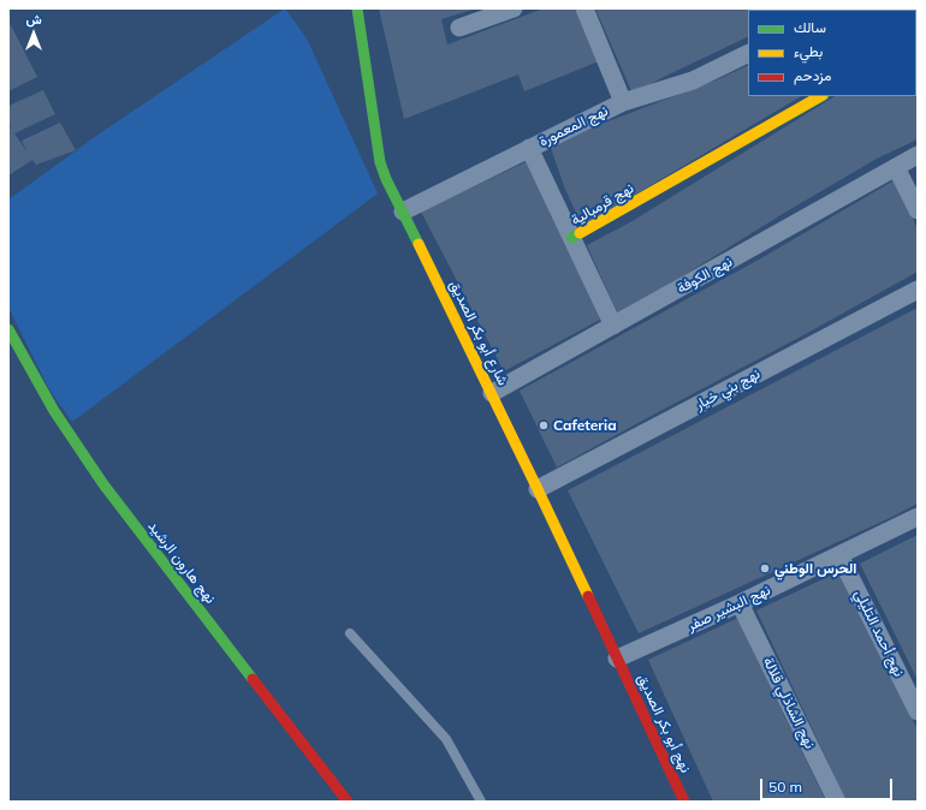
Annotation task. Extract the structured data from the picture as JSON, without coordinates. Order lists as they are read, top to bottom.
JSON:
{
  "streets": {
    "street": [
      "نهج المعمورة",
      "نهج قرمبالية",
      "نهج الكوفة",
      "شارع أبو بكر الصديق",
      "نهج بني خيار",
      "نهج هارون الرشيد",
      "نهج البشير صفر",
      "نهج أحمد التليلي",
      "نهج الشاذلي قلالة",
      "نهج أبو بكر الصديق"
    ]
  },
  "crossings": [
    ["نهج المعمورة", "شارع أبو بكر الصديق"],
    ["نهج الكوفة", "شارع أبو بكر الصديق"],
    ["شارع أبو بكر الصديق", "نهج بني خيار"],
    ["شارع أبو بكر الصديق", "نهج البشير صفر"],
    ["شارع أبو بكر الصديق", "نهج أبو بكر الصديق"],
    ["نهج البشير صفر", "نهج أحمد التليلي"],
    ["نهج البشير صفر", "نهج الشاذلي قلالة"],
    ["نهج البشير صفر", "نهج أبو بكر الصديق"]
  ],
  "places": ["Cafeteria", "الحرس الوطني"],
  "legend": ["سالك", "بطيء", "مزدحم"],
  "scale_bar": "50 m",
  "north": "top"
}
